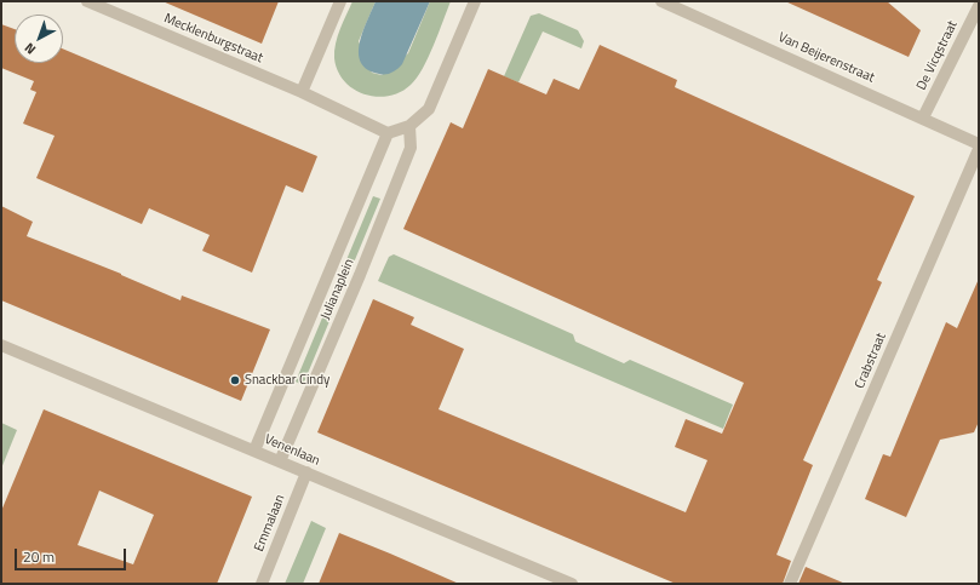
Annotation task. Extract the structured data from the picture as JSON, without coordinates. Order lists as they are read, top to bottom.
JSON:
{
  "streets": {
    "street": [
      "Mecklenburgstraat",
      "De Vicqstraat",
      "Van Beijerenstraat",
      "Julianaplein",
      "Crabstraat",
      "Venenlaan",
      "Emmalaan"
    ]
  },
  "crossings": [
    ["De Vicqstraat", "Van Beijerenstraat"],
    ["Julianaplein", "Venenlaan"],
    ["Venenlaan", "Emmalaan"]
  ],
  "places": ["Snackbar Cindy"],
  "scale_bar": "20 m",
  "north": "bottom left"
}
